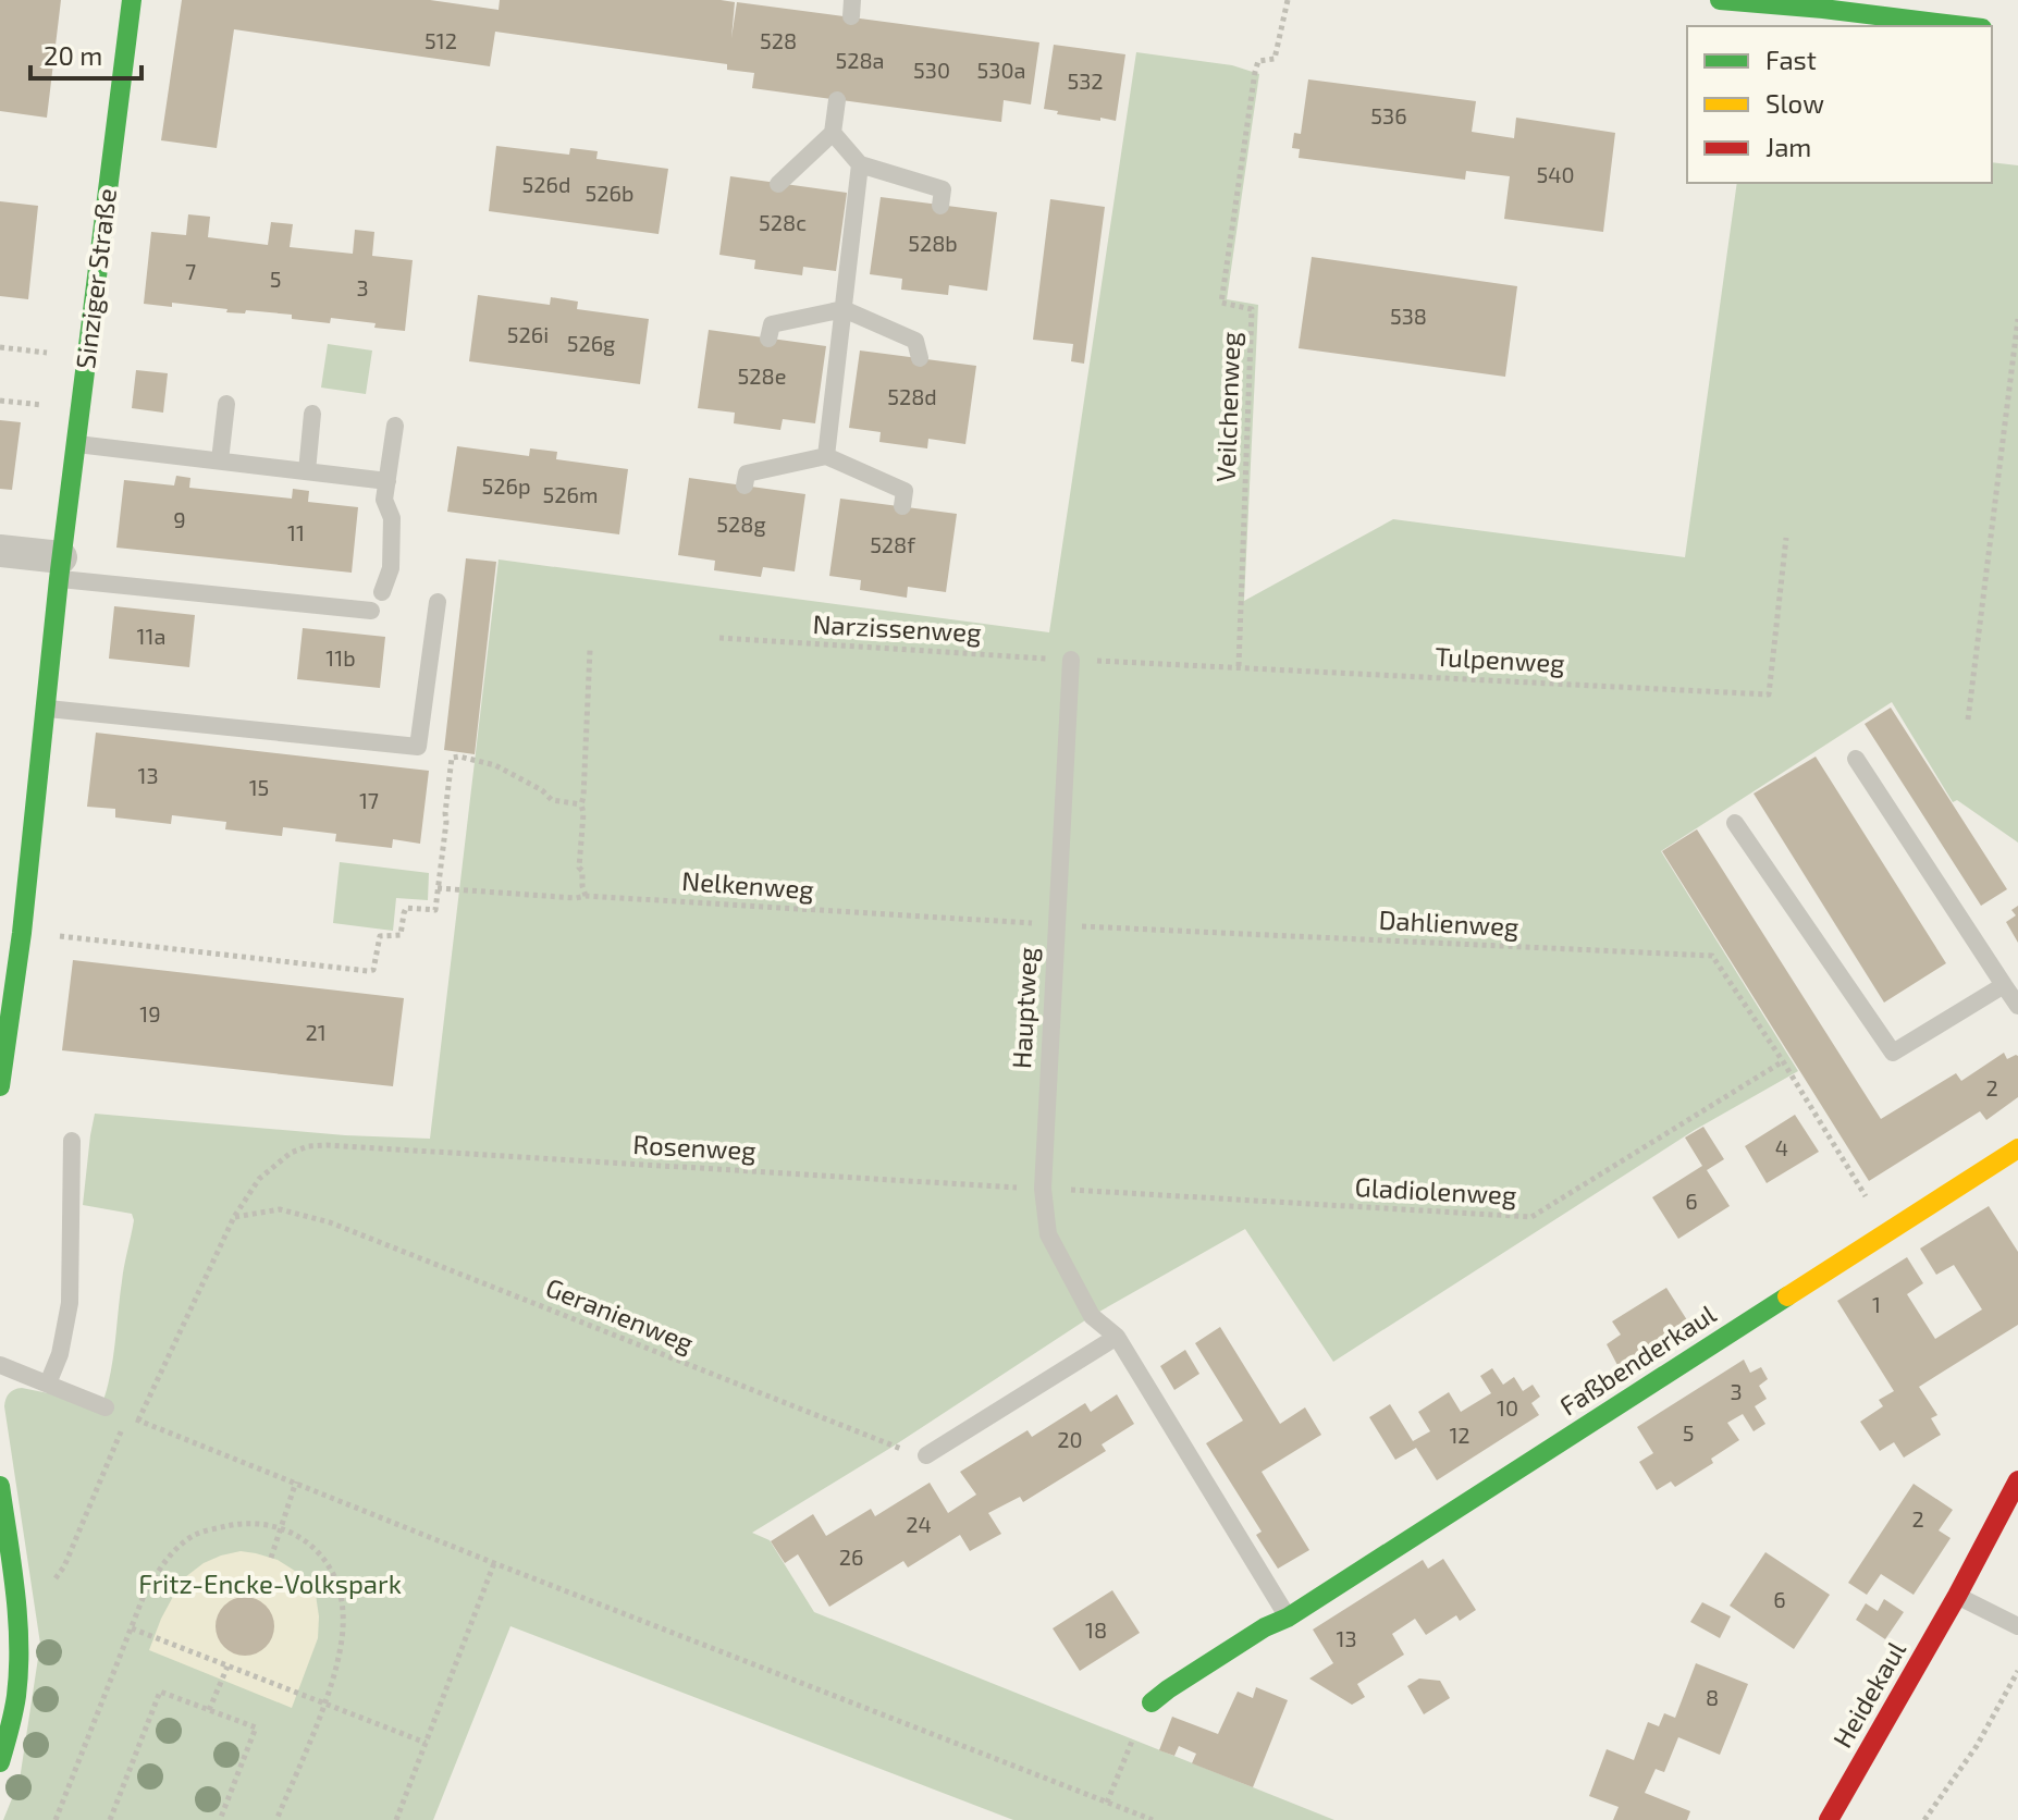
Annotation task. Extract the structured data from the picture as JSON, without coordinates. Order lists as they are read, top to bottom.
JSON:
{
  "streets": {
    "street": ["Sinziger Straße", "Faßbenderkaul", "Heidekaul"],
    "lane": ["Hauptweg"],
    "path": [
      "Veilchenweg",
      "Narzissenweg",
      "Tulpenweg",
      "Nelkenweg",
      "Dahlienweg",
      "Rosenweg",
      "Gladiolenweg",
      "Geranienweg"
    ]
  },
  "crossings": [
    ["Veilchenweg", "Tulpenweg"],
    ["Narzissenweg", "Tulpenweg"],
    ["Narzissenweg", "Hauptweg"],
    ["Tulpenweg", "Hauptweg"],
    ["Nelkenweg", "Dahlienweg"],
    ["Nelkenweg", "Hauptweg"],
    ["Dahlienweg", "Hauptweg"],
    ["Dahlienweg", "Gladiolenweg"],
    ["Hauptweg", "Rosenweg"],
    ["Hauptweg", "Gladiolenweg"],
    ["Rosenweg", "Gladiolenweg"],
    ["Rosenweg", "Geranienweg"]
  ],
  "parks": ["Fritz-Encke-Volkspark"],
  "house_numbers": [
    "512",
    "528",
    "528a",
    "530",
    "530a",
    "532",
    "536",
    "540",
    "526d",
    "526b",
    "528c",
    "528b",
    "7",
    "5",
    "3",
    "538",
    "526i",
    "526g",
    "528e",
    "528d",
    "526p",
    "526m",
    "9",
    "528g",
    "11",
    "528f",
    "11a",
    "11b",
    "13",
    "15",
    "17",
    "19",
    "21",
    "2",
    "4",
    "6",
    "1",
    "3",
    "10",
    "5",
    "12",
    "20",
    "2",
    "24",
    "26",
    "6",
    "18",
    "13",
    "8"
  ],
  "legend": ["Fast", "Slow", "Jam"],
  "scale_bar": "20 m"
}
